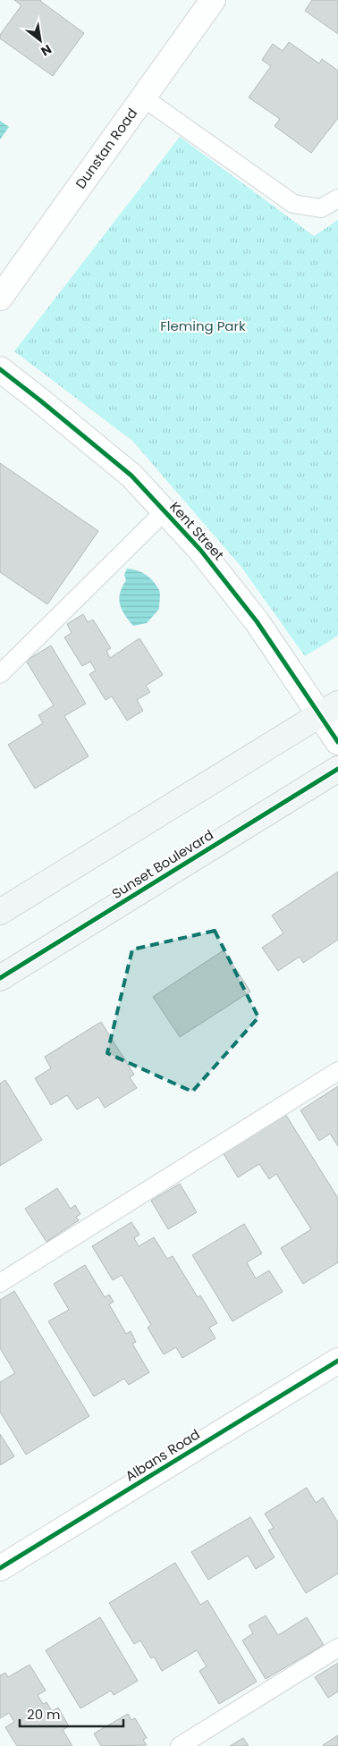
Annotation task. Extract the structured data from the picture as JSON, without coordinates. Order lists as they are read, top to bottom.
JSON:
{
  "streets": {
    "street": [
      "Dunstan Road",
      "Kent Street",
      "Sunset Boulevard",
      "Albans Road"
    ]
  },
  "parks": ["Fleming Park"],
  "scale_bar": "20 m",
  "north": "bottom right"
}
